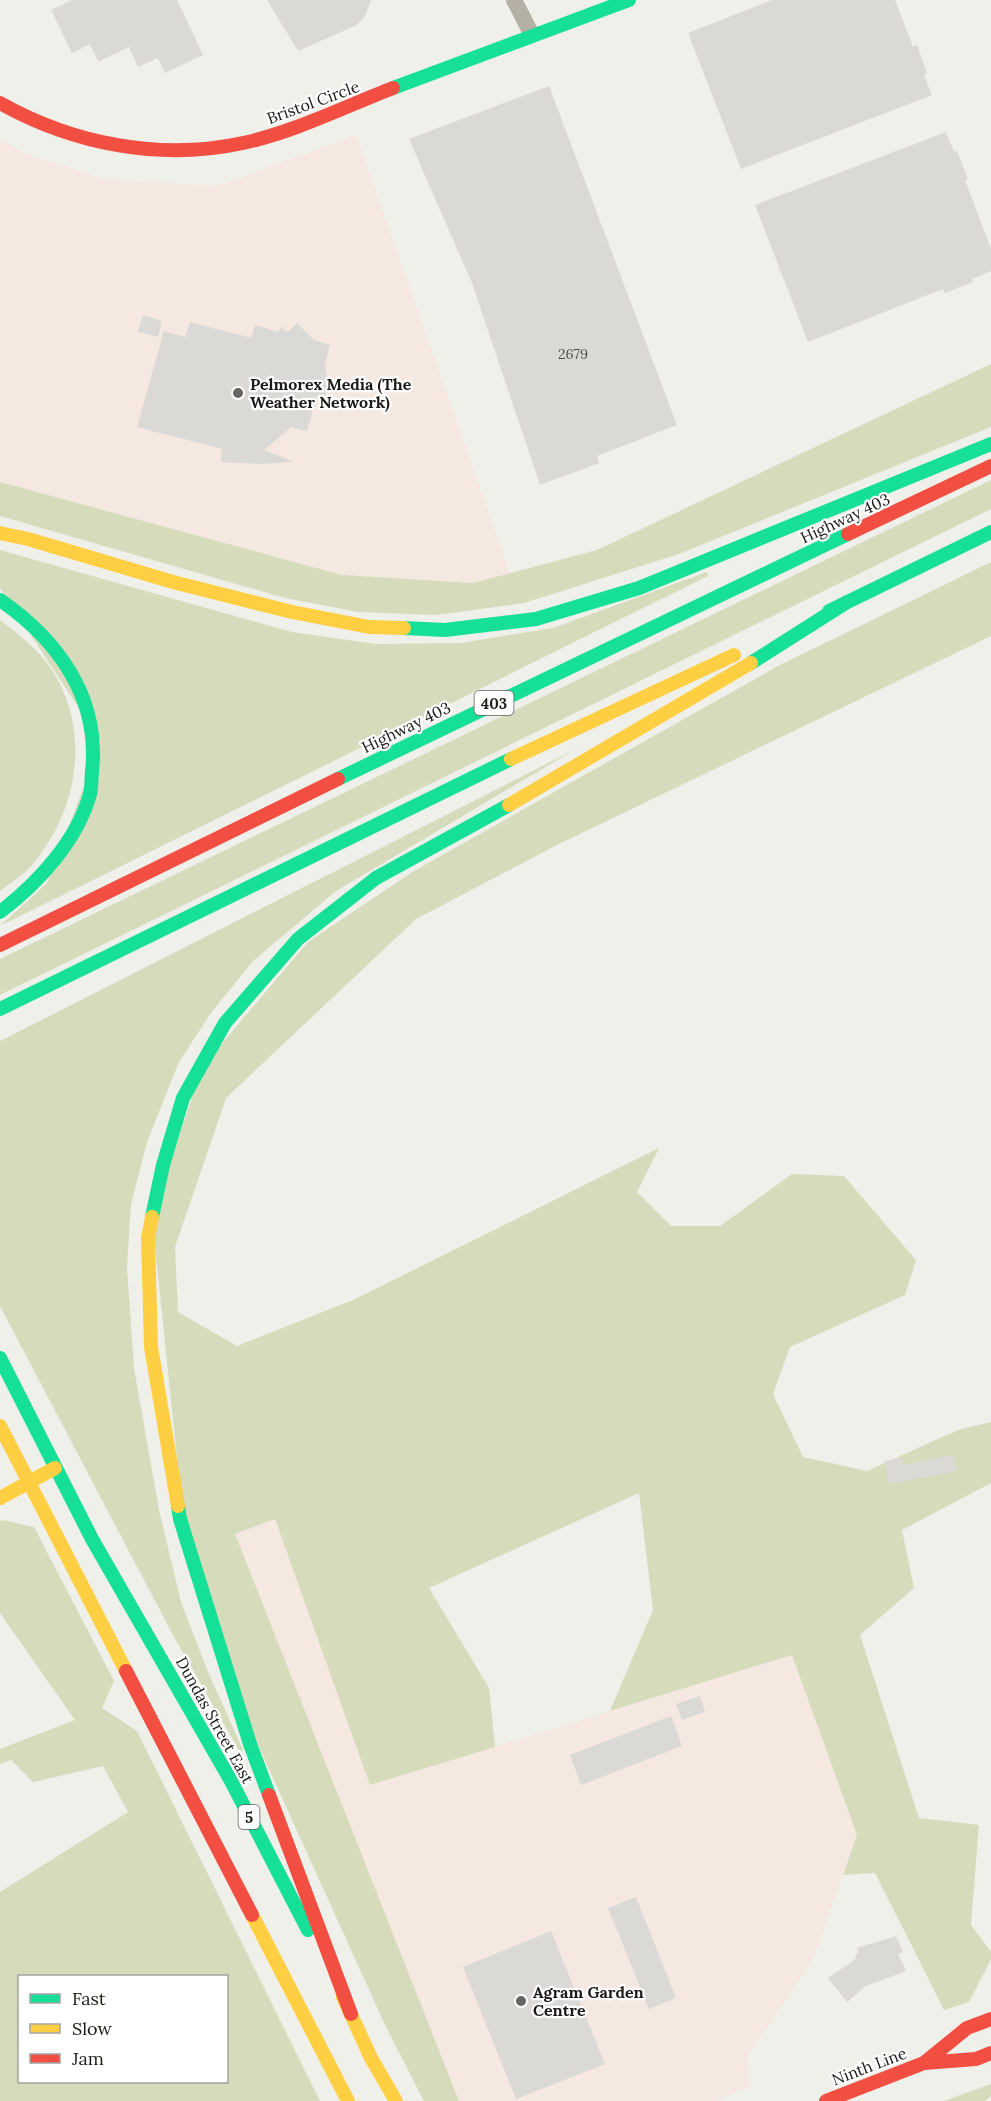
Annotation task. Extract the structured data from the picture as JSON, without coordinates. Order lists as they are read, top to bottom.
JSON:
{
  "streets": {
    "main road": [
      "Bristol Circle",
      "Highway 403",
      "403",
      "Dundas Street East",
      "5",
      "Ninth Line"
    ]
  },
  "places": ["Pelmorex Media (The Weather Network)", "Agram Garden Centre"],
  "house_numbers": ["2679"],
  "legend": ["Fast", "Slow", "Jam"]
}
